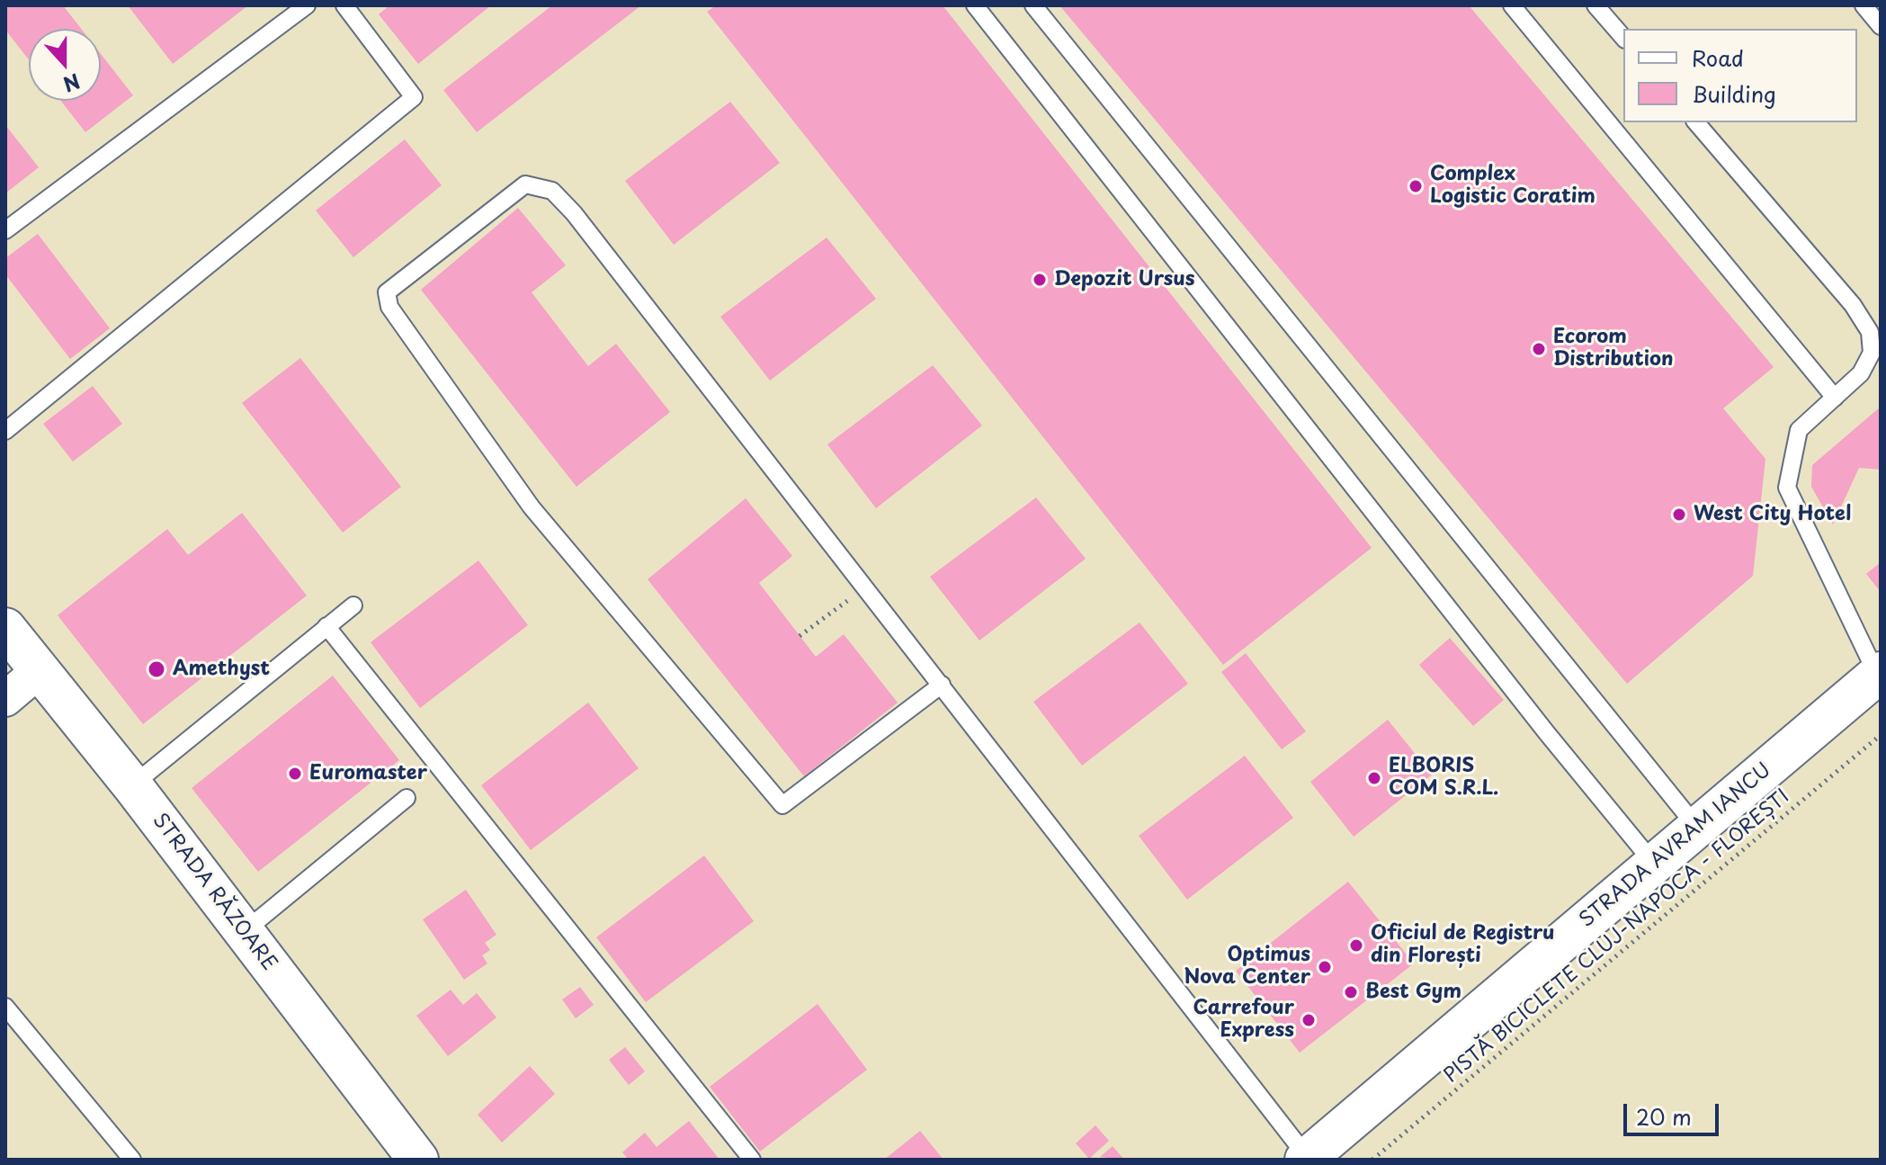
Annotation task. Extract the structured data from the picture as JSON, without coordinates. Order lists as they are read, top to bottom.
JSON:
{
  "streets": {
    "main road": ["STRADA AVRAM IANCU", "STRADA RĂZOARE"],
    "path": ["PISTĂ BICICLETE CLUJ-NAPOCA - FLOREȘTI"]
  },
  "places": [
    "Complex Logistic Coratim",
    "Depozit Ursus",
    "Ecorom Distribution",
    "West City Hotel",
    "Amethyst",
    "Euromaster",
    "ELBORIS COM S.R.L.",
    "Oficiul de Registru din Florești",
    "Optimus Nova Center",
    "Best Gym",
    "Carrefour Express"
  ],
  "legend": ["Road", "Building"],
  "scale_bar": "20 m",
  "north": "bottom"
}
